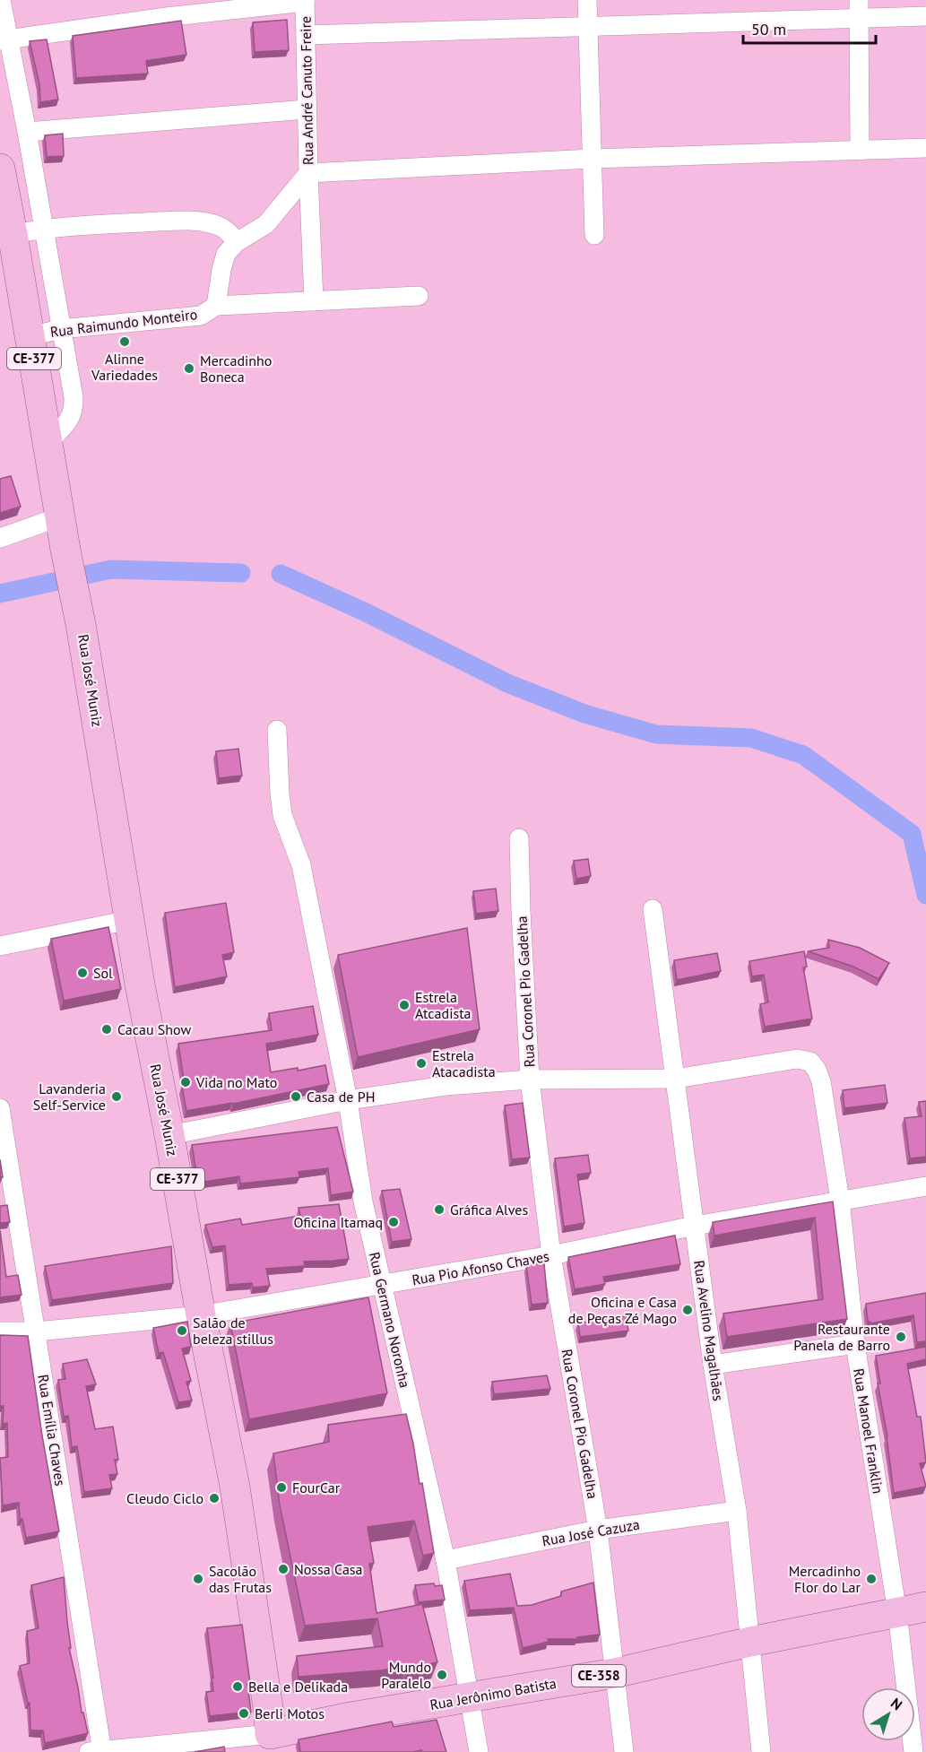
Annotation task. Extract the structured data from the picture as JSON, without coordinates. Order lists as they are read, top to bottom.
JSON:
{
  "streets": {
    "main road": [
      "CE-377",
      "Rua José Muniz",
      "CE-358",
      "Rua Jerônimo Batista"
    ],
    "street": [
      "Rua André Canuto Freire",
      "Rua Raimundo Monteiro",
      "Rua Coronel Pio Gadelha",
      "Rua Pio Afonso Chaves",
      "Rua Germano Noronha",
      "Rua Avelino Magalhães",
      "Rua Emília Chaves",
      "Rua Manoel Franklin",
      "Rua José Cazuza"
    ]
  },
  "crossings": [
    ["Rua André Canuto Freire", "Rua Raimundo Monteiro"],
    ["Rua Raimundo Monteiro", "CE-377"],
    ["CE-377", "Rua José Muniz"],
    ["Rua José Muniz", "Rua Pio Afonso Chaves"],
    ["Rua José Muniz", "Rua Jerônimo Batista"],
    ["Rua Coronel Pio Gadelha", "Rua Pio Afonso Chaves"],
    ["Rua Coronel Pio Gadelha", "Rua José Cazuza"],
    ["Rua Coronel Pio Gadelha", "Rua Jerônimo Batista"],
    ["Rua Pio Afonso Chaves", "Rua Germano Noronha"],
    ["Rua Pio Afonso Chaves", "Rua Avelino Magalhães"],
    ["Rua Pio Afonso Chaves", "Rua Emília Chaves"],
    ["Rua Pio Afonso Chaves", "Rua Manoel Franklin"],
    ["Rua Germano Noronha", "Rua José Cazuza"],
    ["Rua Germano Noronha", "Rua Jerônimo Batista"],
    ["Rua Avelino Magalhães", "Rua Manoel Franklin"],
    ["Rua Avelino Magalhães", "Rua José Cazuza"],
    ["Rua Avelino Magalhães", "Rua Jerônimo Batista"],
    ["Rua Emília Chaves", "Rua Jerônimo Batista"],
    ["Rua Manoel Franklin", "Rua Jerônimo Batista"]
  ],
  "places": [
    "Alinne Variedades",
    "Mercadinho Boneca",
    "Sol",
    "Estrela Atcadista",
    "Cacau Show",
    "Estrela Atacadista",
    "Vida no Mato",
    "Lavanderia Self-Service",
    "Casa de PH",
    "Gráfica Alves",
    "Oficina Itamaq",
    "Oficina e Casa de Peças Zé Mago",
    "Salão de beleza stillus",
    "Restaurante Panela de Barro",
    "FourCar",
    "Cleudo Ciclo",
    "Nossa Casa",
    "Sacolão das Frutas",
    "Mercadinho Flor do Lar",
    "Mundo Paralelo",
    "Bella e Delikada",
    "Berli Motos"
  ],
  "scale_bar": "50 m",
  "north": "top right"
}
